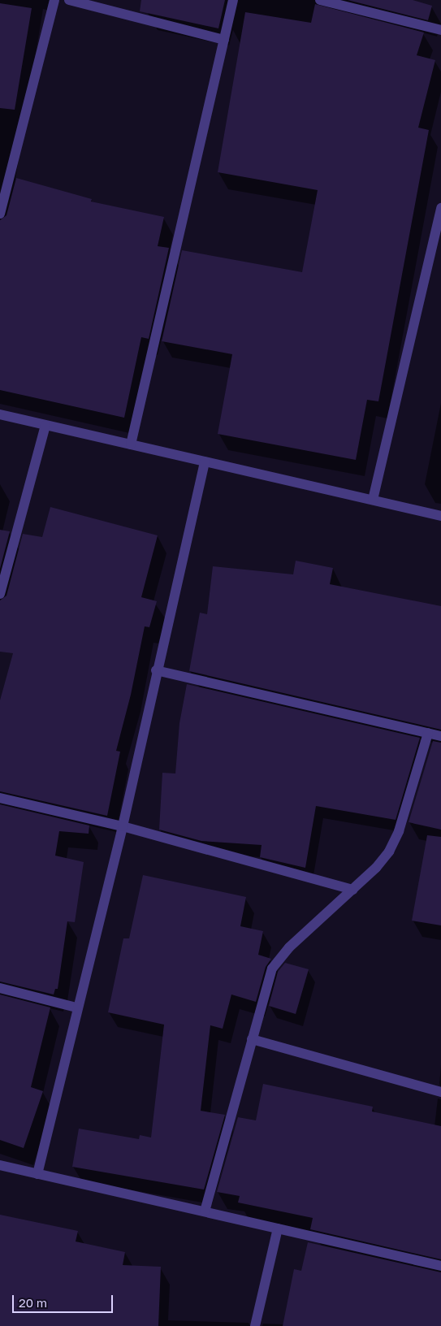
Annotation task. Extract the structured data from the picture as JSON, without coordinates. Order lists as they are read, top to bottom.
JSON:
{
  "scale_bar": "20 m"
}
